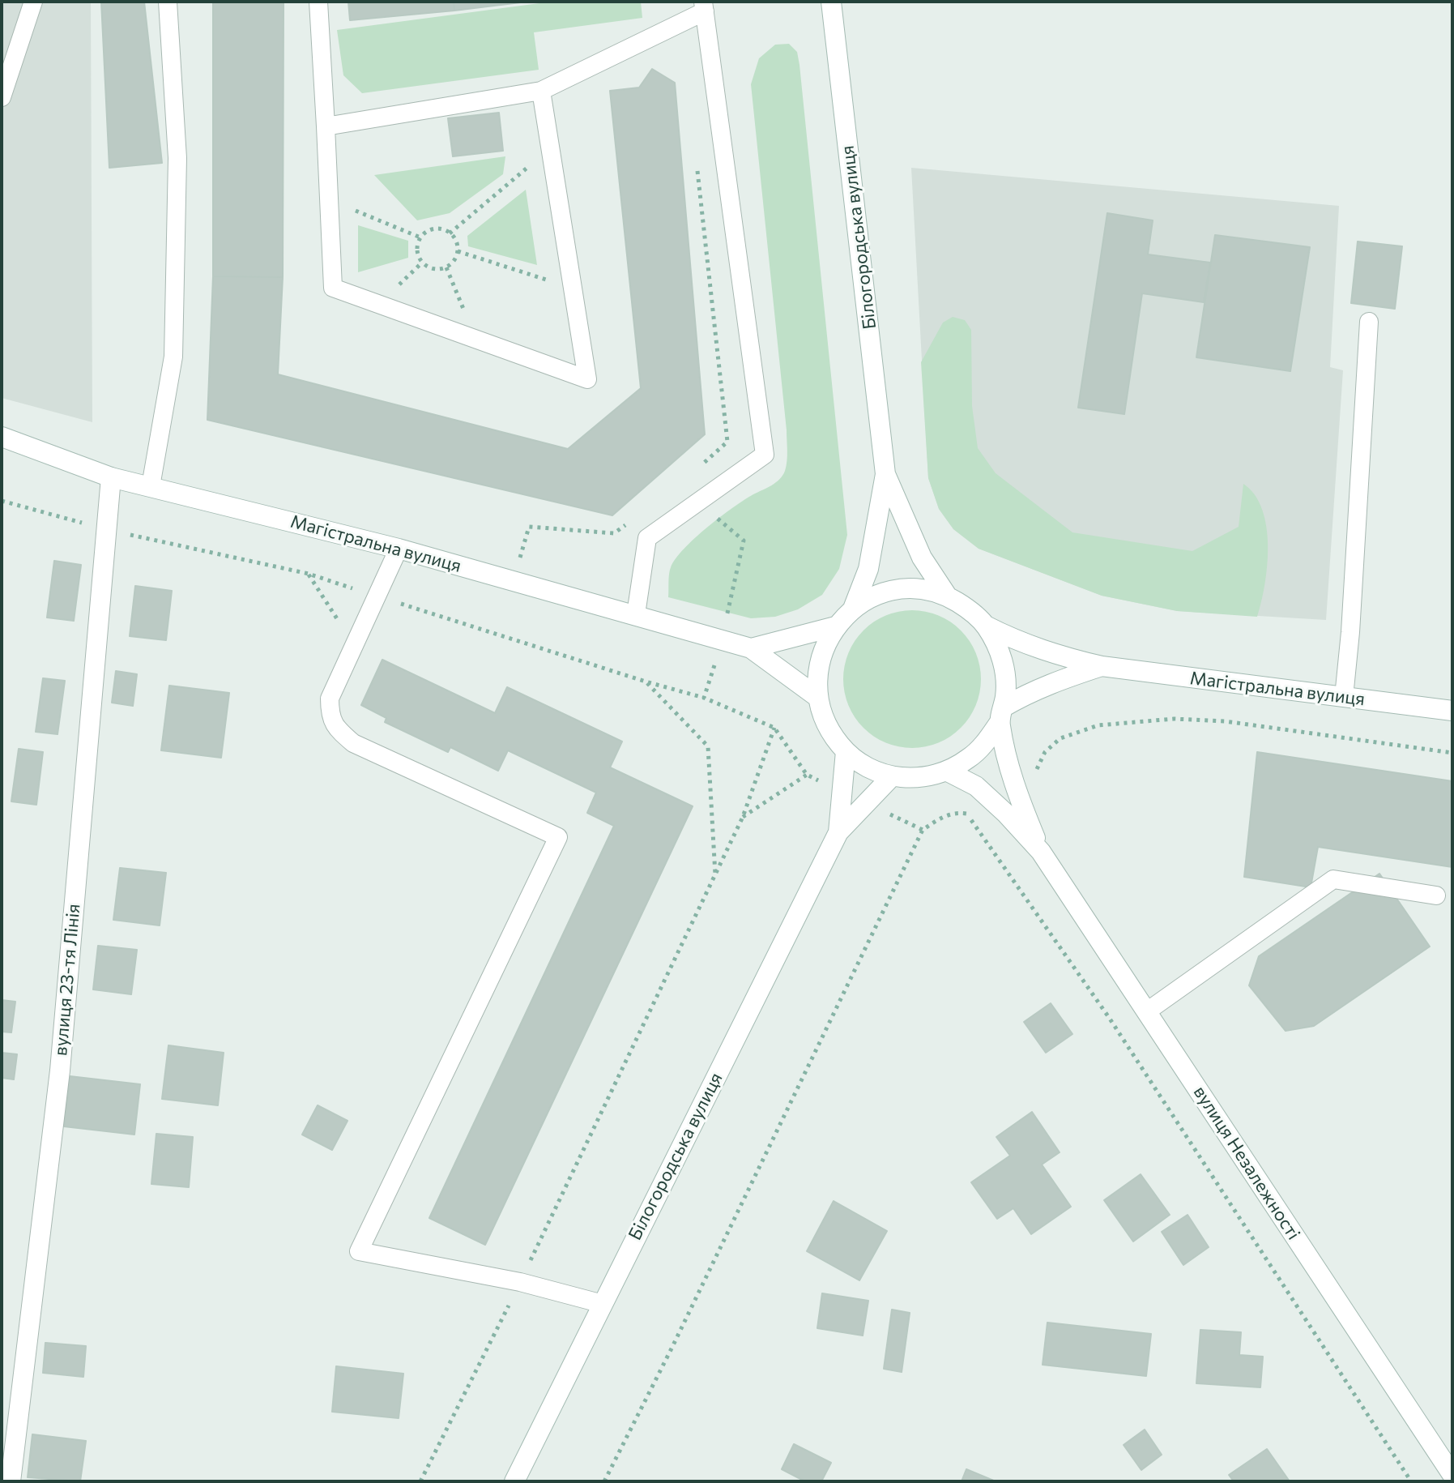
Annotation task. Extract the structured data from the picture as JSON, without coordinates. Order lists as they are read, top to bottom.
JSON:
{
  "streets": {
    "street": [
      "Білогородська вулиця",
      "Магістральна вулиця",
      "вулиця 23-тя Лінія",
      "вулиця Незалежності"
    ]
  },
  "crossings": [
    ["Магістральна вулиця", "вулиця 23-тя Лінія"]
  ]
}
